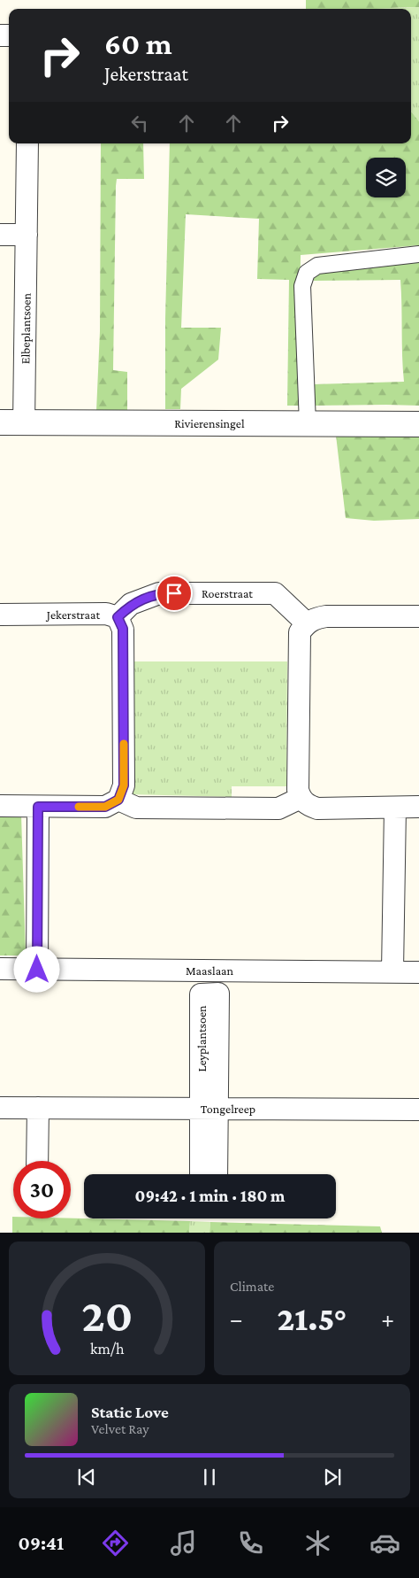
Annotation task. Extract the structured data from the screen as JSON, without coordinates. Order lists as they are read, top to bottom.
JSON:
{
  "streets": {
    "street": [
      "Elbeplantsoen",
      "Rivierensingel",
      "Roerstraat",
      "Jekerstraat",
      "Maaslaan",
      "Tongelreep"
    ]
  },
  "crossings": [
    ["Elbeplantsoen", "Rivierensingel"],
    ["Roerstraat", "Jekerstraat"]
  ],
  "page": {
    "turn": ["60 m", "Jekerstraat"],
    "limit": "30",
    "trip": "09:42 · 1 min · 180 m",
    "tile": "Climate",
    "heat": ["−", "21.5°", "+"],
    "song": ["Static Love", "Velvet Ray"],
    "tabs": "09:41",
    "gauge": ["20", "km/h"]
  }
}
